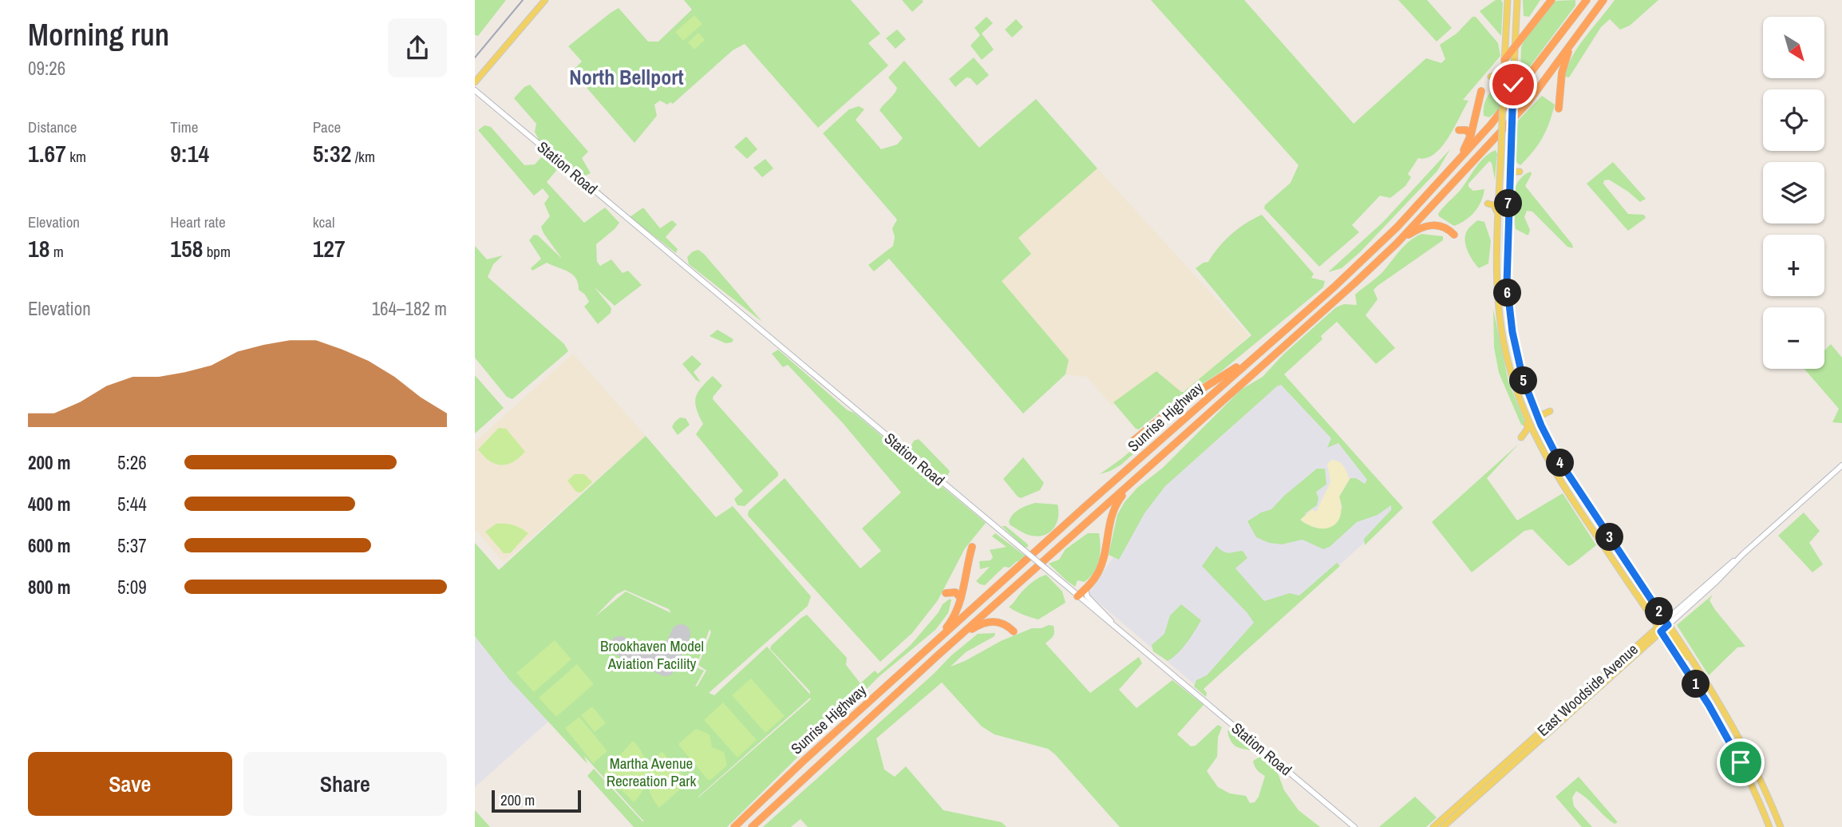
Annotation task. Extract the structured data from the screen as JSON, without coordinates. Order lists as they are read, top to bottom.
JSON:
{
  "streets": {
    "highway": ["Sunrise Highway"],
    "main road": ["Station Road", "East Woodside Avenue"]
  },
  "districts": ["North Bellport"],
  "parks": ["Brookhaven Model Aviation Facility", "Martha Avenue Recreation Park"],
  "scale_bar": "200 m",
  "north": "bottom right",
  "page": {
    "heading": ["Morning run", "09:26"],
    "map_buttons": ["+", "−"],
    "stats": [
      ["Distance", "1.67 km"],
      ["Time", "9:14"],
      ["Pace", "5:32 /km"],
      ["Elevation", "18 m"],
      ["Heart rate", "158 bpm"],
      ["kcal", "127"]
    ],
    "pins": [
      "7",
      "6",
      "5",
      "4",
      "3",
      "2",
      "1"
    ],
    "chart": ["Elevation", "164–182 m"],
    "list": [
      {
        "name": "200 m",
        "note": "5:26"
      },
      {
        "name": "400 m",
        "note": "5:44"
      },
      {
        "name": "600 m",
        "note": "5:37"
      },
      {
        "name": "800 m",
        "note": "5:09"
      }
    ],
    "buttons": ["Save", "Share"],
    "scale": "200 m"
  }
}
